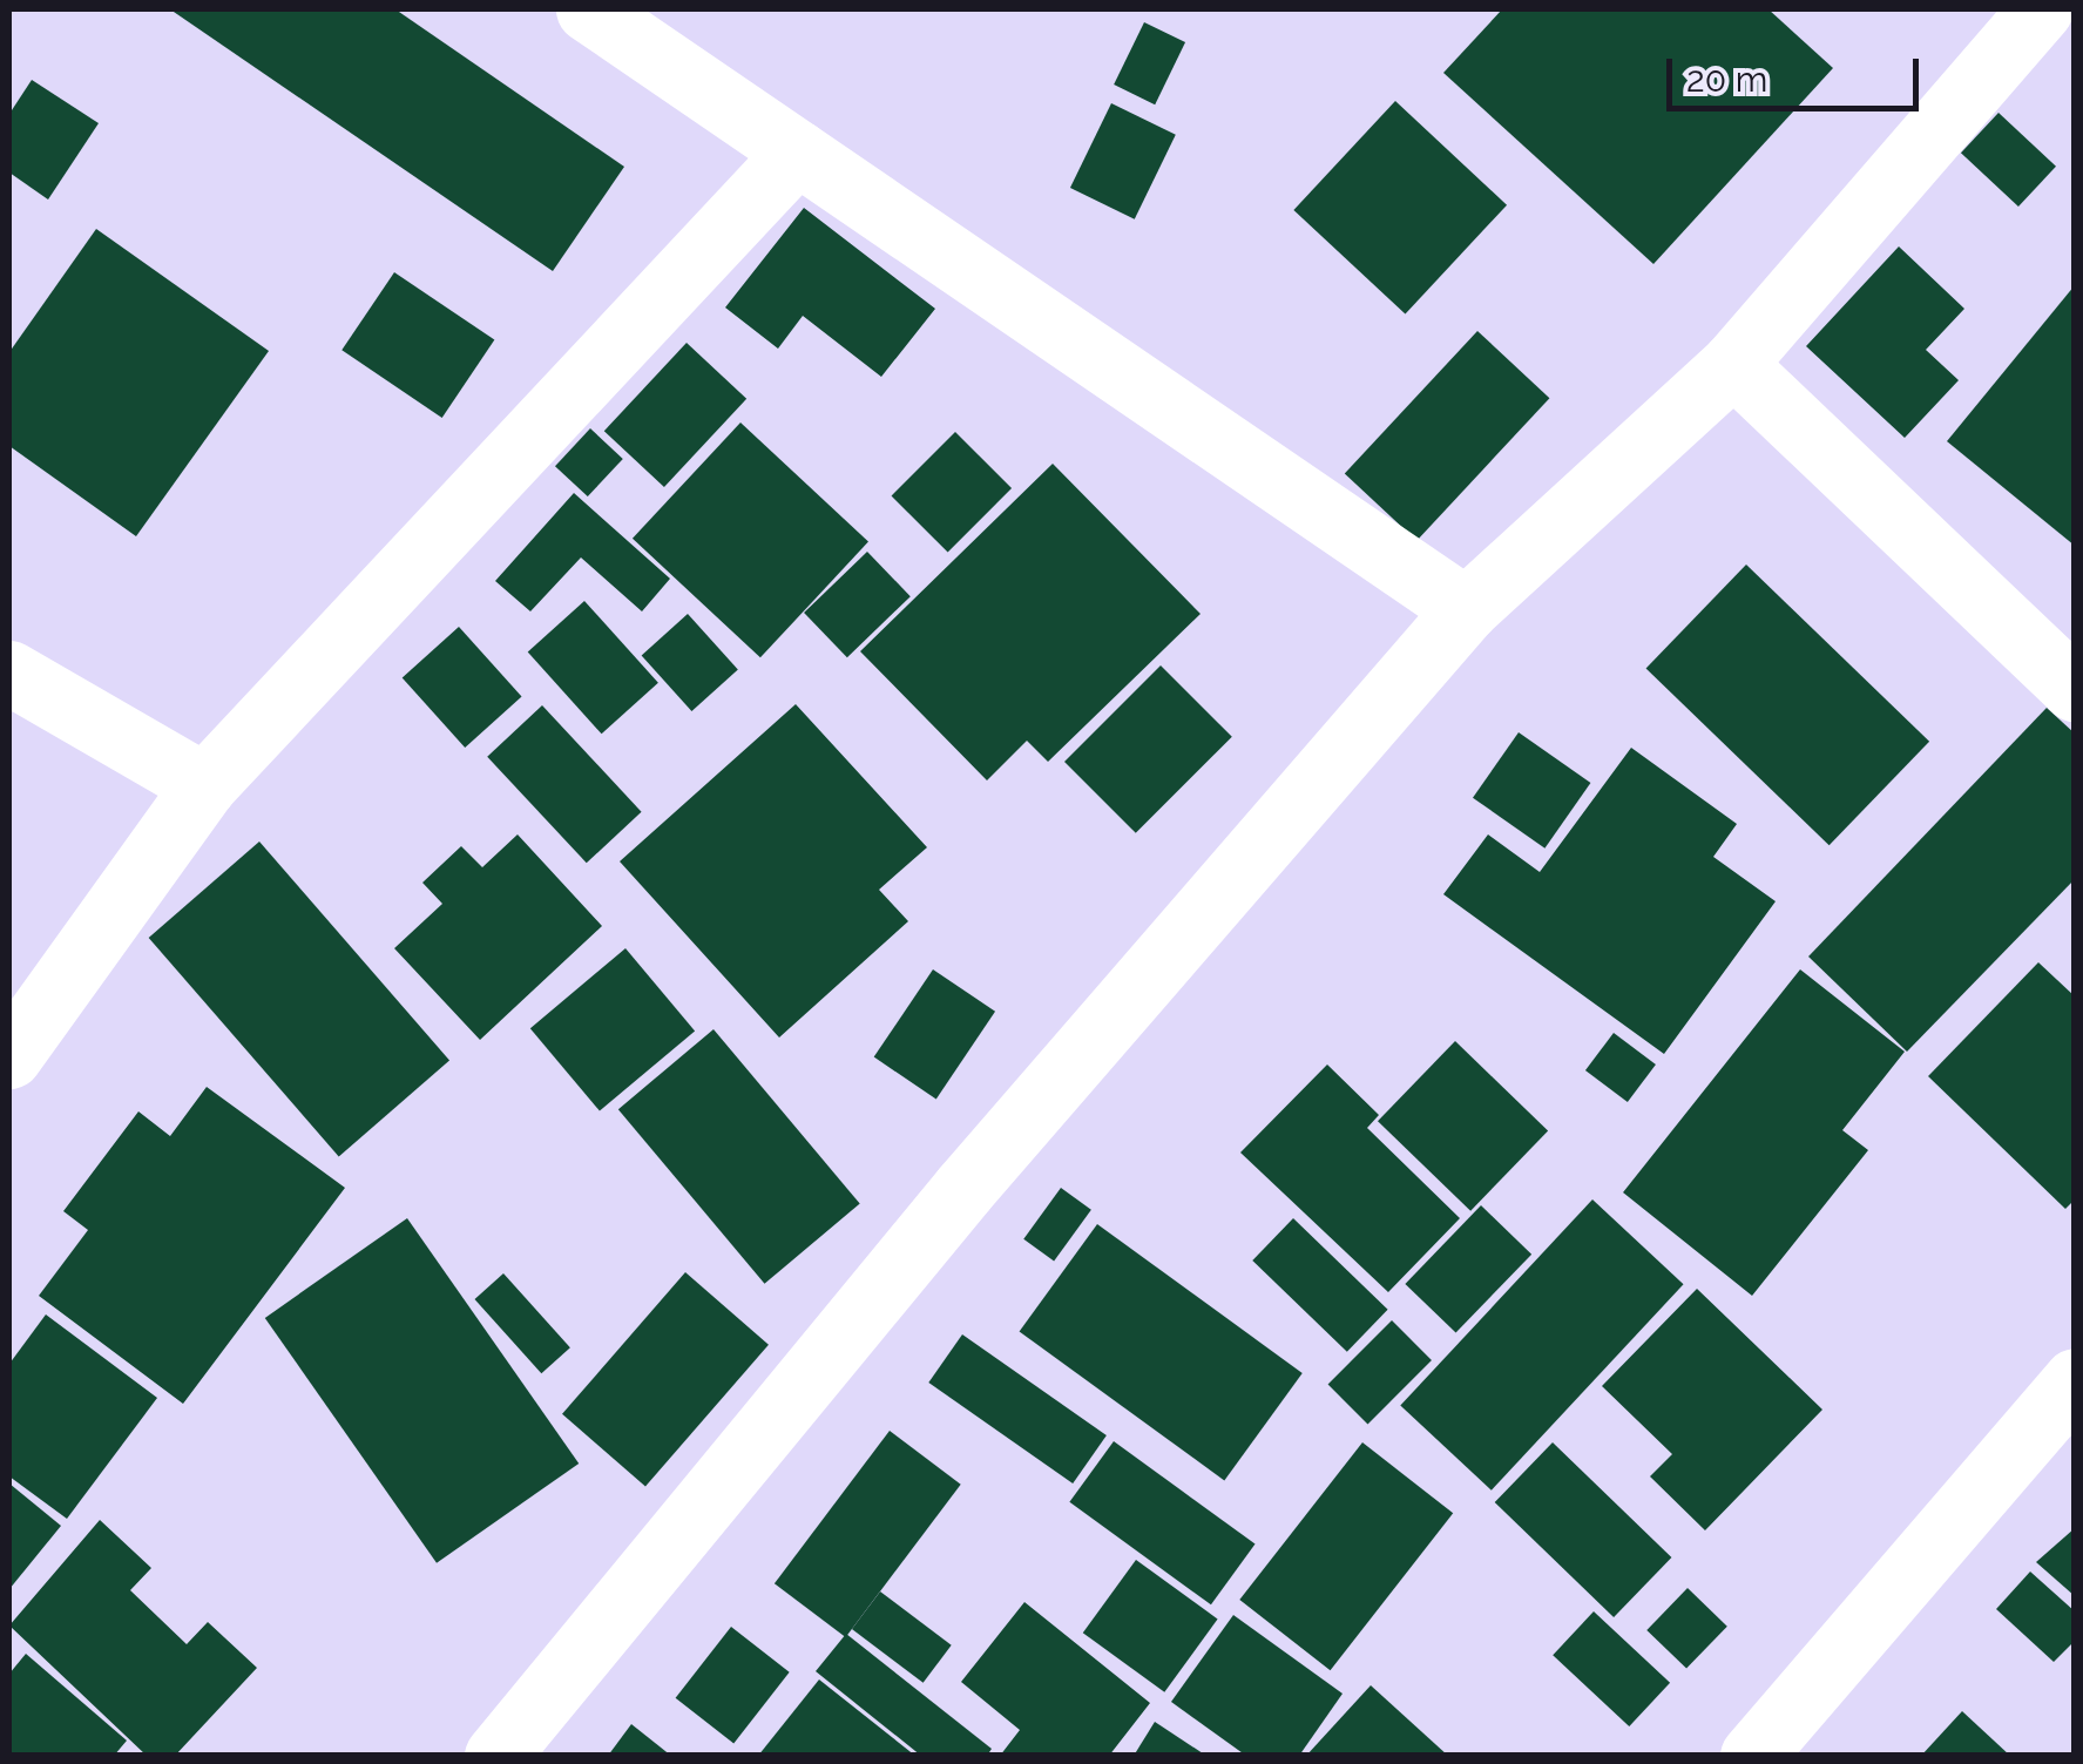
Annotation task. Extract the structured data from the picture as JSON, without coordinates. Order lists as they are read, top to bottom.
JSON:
{
  "scale_bar": "20 m"
}
